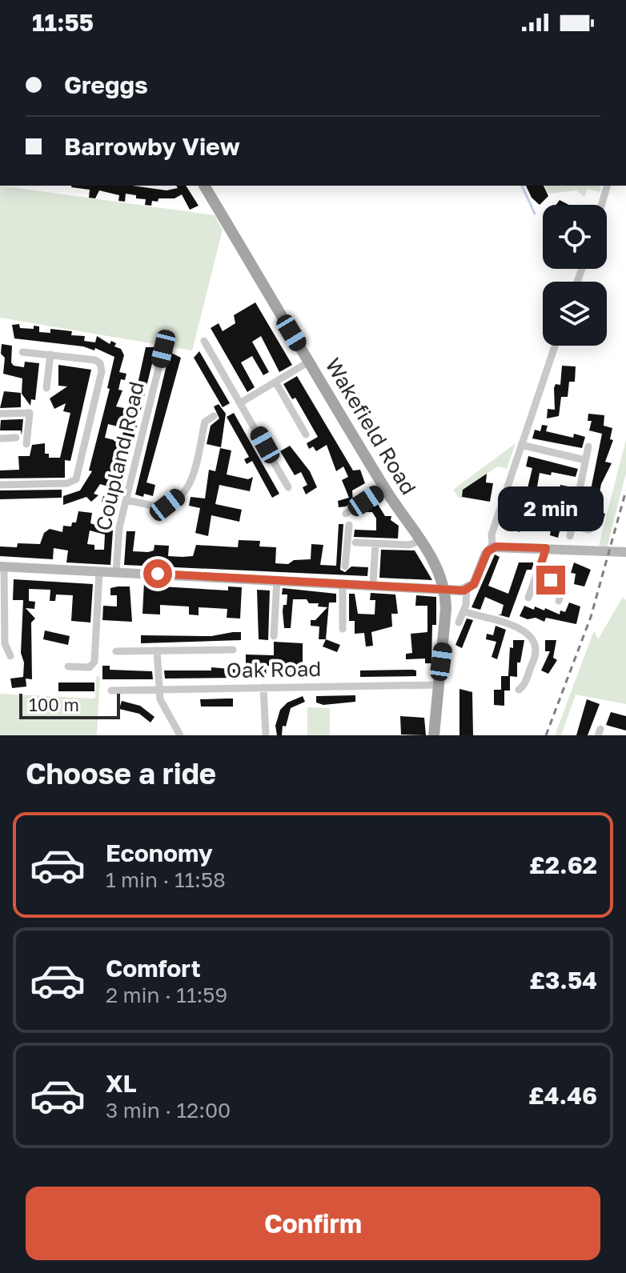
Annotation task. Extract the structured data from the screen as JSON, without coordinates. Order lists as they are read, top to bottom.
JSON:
{
  "streets": {
    "main road": ["Wakefield Road"],
    "street": ["Coupland Road", "Oak Road"]
  },
  "crossings": [
    ["Wakefield Road", "Oak Road"]
  ],
  "scale_bar": "100 m",
  "page": {
    "status": "11:55",
    "banner": ["Greggs", "Barrowby View"],
    "bubble": "2 min",
    "scale": "100 m",
    "heading": "Choose a ride",
    "list": [
      {
        "name": "Economy",
        "note": "1 min · 11:58",
        "value": "£2.62"
      },
      {
        "name": "Comfort",
        "note": "2 min · 11:59",
        "value": "£3.54"
      },
      {
        "name": "XL",
        "note": "3 min · 12:00",
        "value": "£4.46"
      }
    ],
    "buttons": "Confirm"
  }
}
